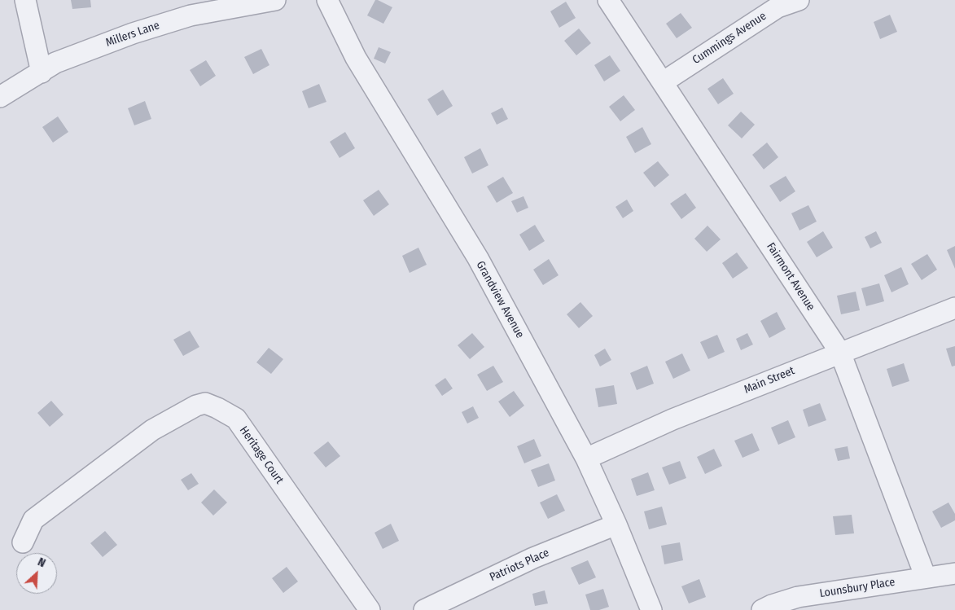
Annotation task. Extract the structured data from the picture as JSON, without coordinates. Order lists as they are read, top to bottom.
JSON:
{
  "streets": {
    "street": [
      "Millers Lane",
      "Cummings Avenue",
      "Fairmont Avenue",
      "Grandview Avenue",
      "Main Street",
      "Heritage Court",
      "Patriots Place",
      "Lounsbury Place"
    ]
  },
  "crossings": [
    ["Cummings Avenue", "Fairmont Avenue"],
    ["Fairmont Avenue", "Main Street"],
    ["Fairmont Avenue", "Lounsbury Place"],
    ["Grandview Avenue", "Main Street"],
    ["Grandview Avenue", "Patriots Place"]
  ],
  "north": "top right"
}
